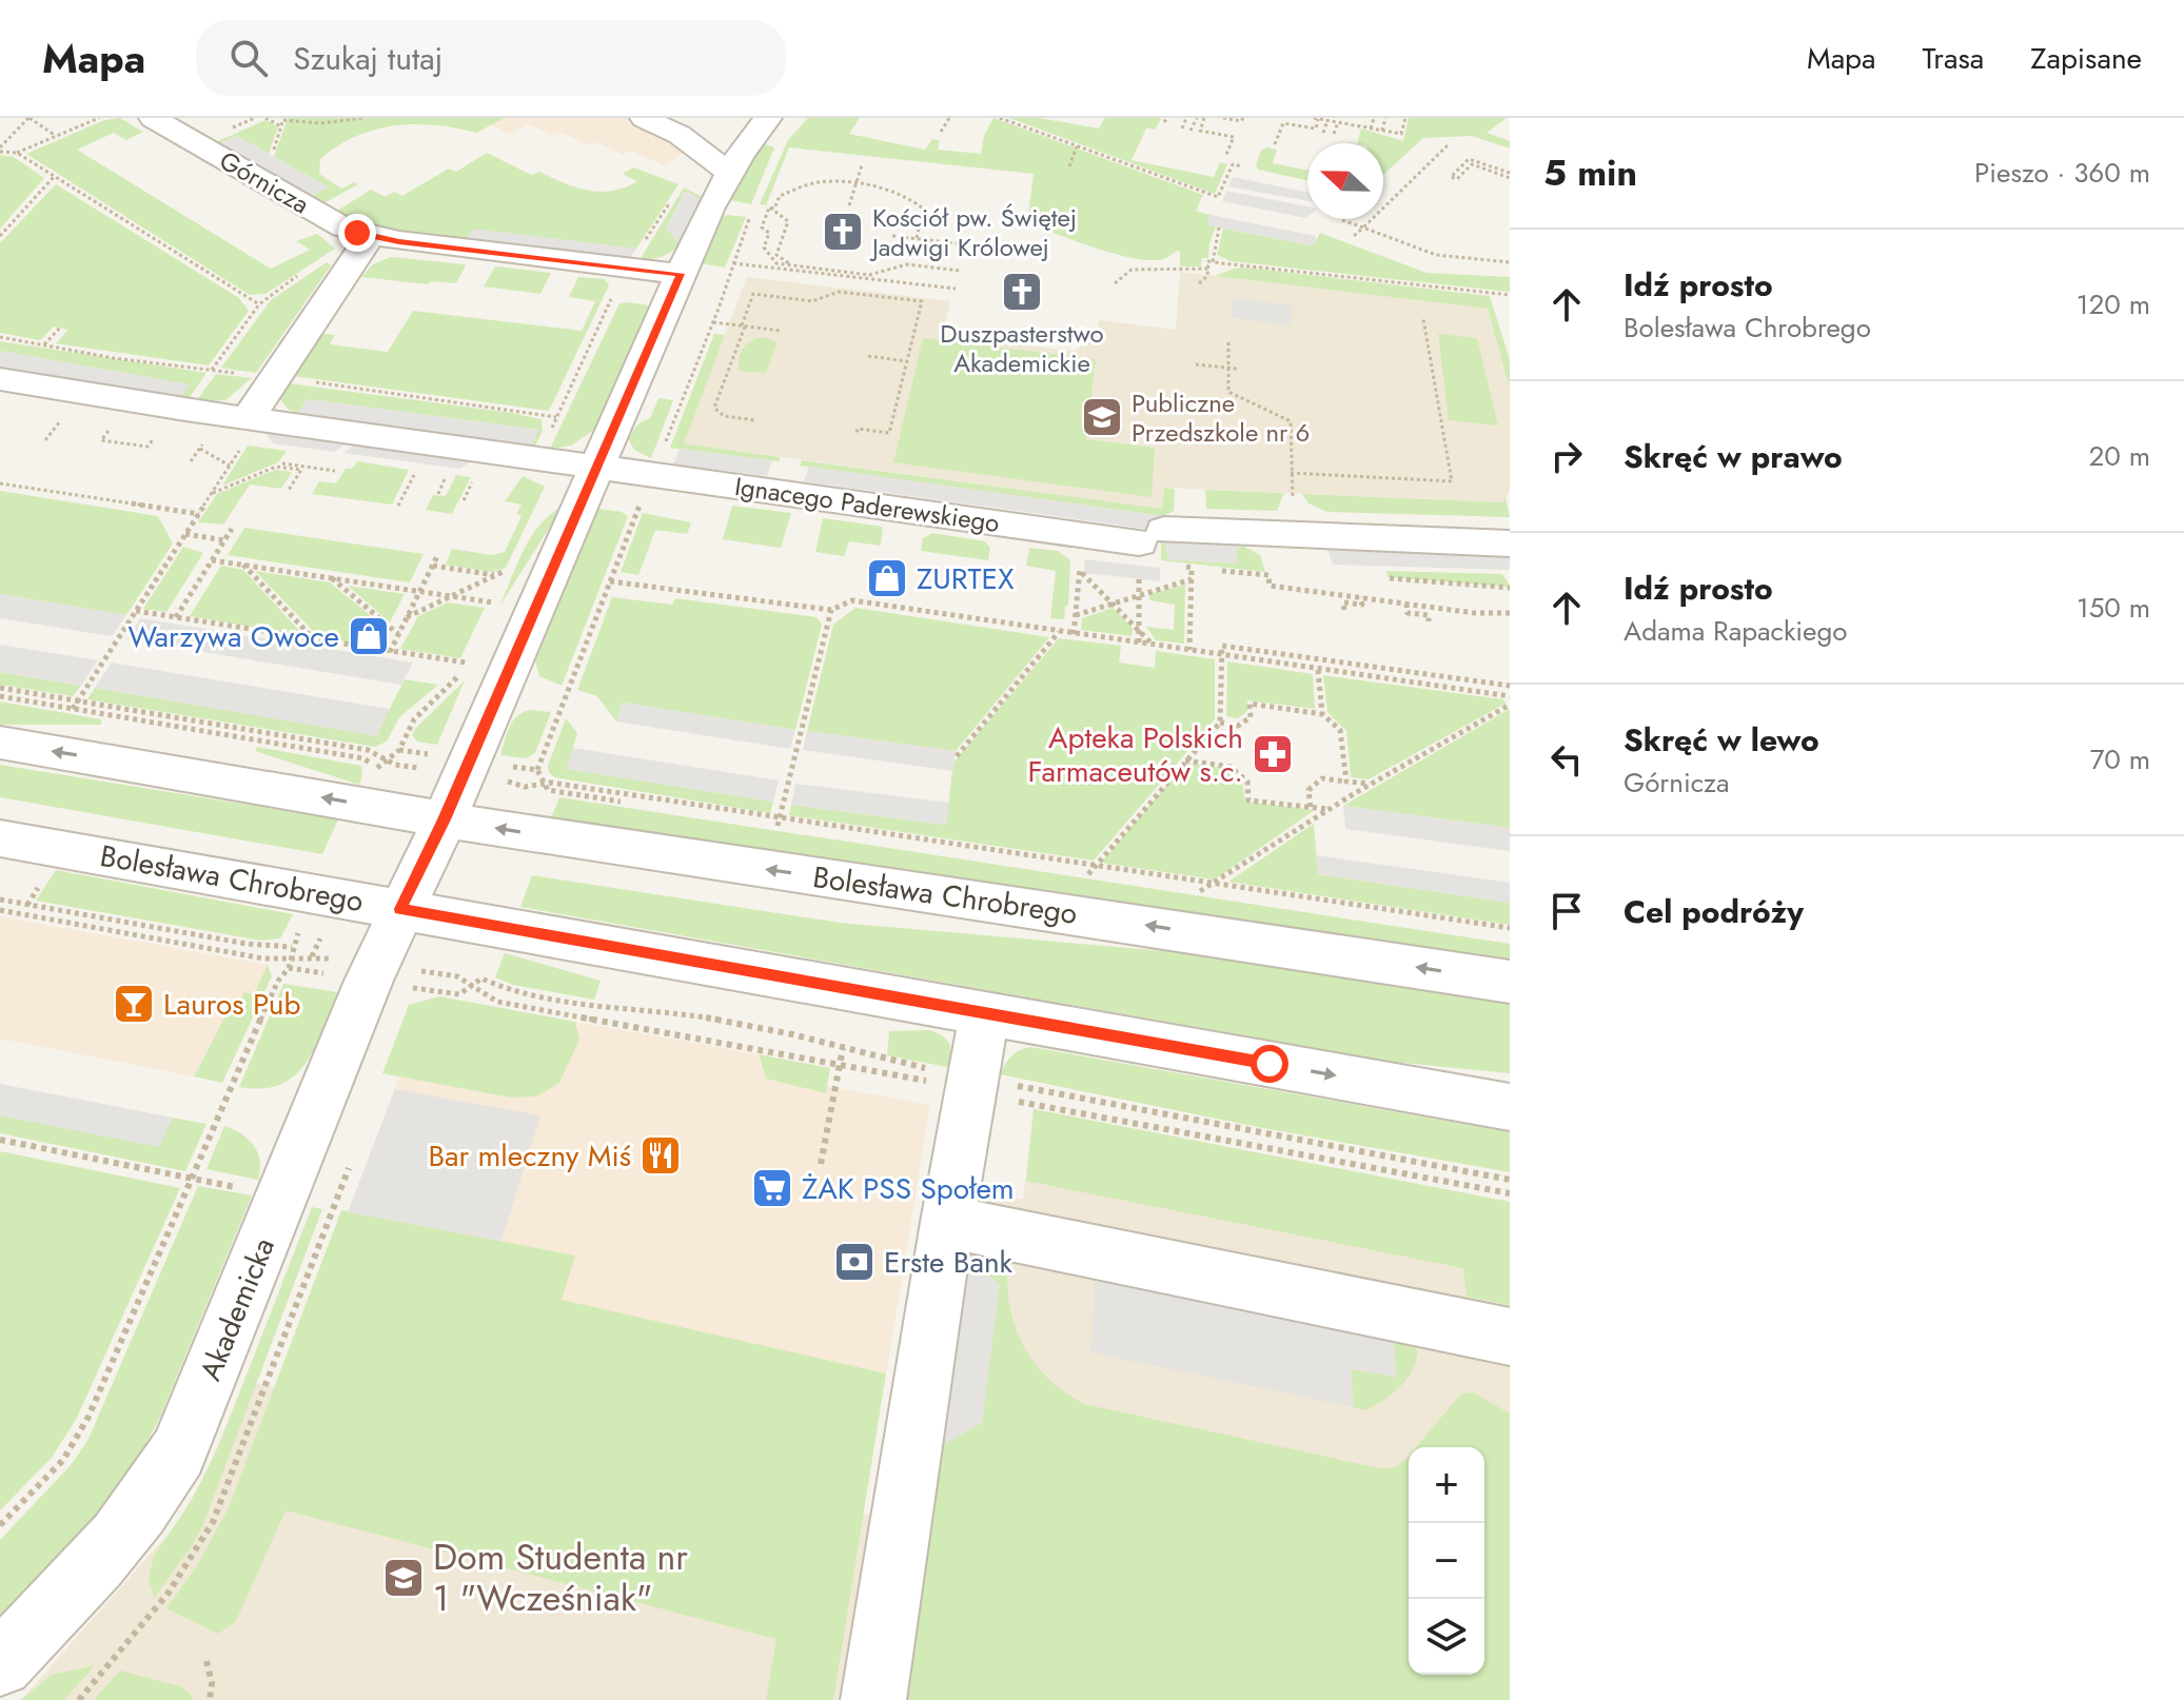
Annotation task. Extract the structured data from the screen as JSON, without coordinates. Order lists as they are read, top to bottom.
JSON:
{
  "streets": {
    "street": [
      "Górnicza",
      "Ignacego Paderewskiego",
      "Bolesława Chrobrego",
      "Akademicka"
    ]
  },
  "crossings": [
    ["Górnicza", "Akademicka"],
    ["Ignacego Paderewskiego", "Akademicka"],
    ["Bolesława Chrobrego", "Akademicka"]
  ],
  "places": {
    "church": ["Kościół pw. Świętej Jadwigi Królowej", "Duszpasterstwo Akademickie"],
    "school or university": ["Publiczne Przedszkole nr 6", "Dom Studenta nr 1 \"Wcześniak\""],
    "shop": ["ZURTEX", "Warzywa Owoce"],
    "pharmacy": ["Apteka Polskich Farmaceutów s.c."],
    "bar": ["Lauros Pub"],
    "restaurant": ["Bar mleczny Miś"],
    "supermarket": ["ŻAK PSS Społem"],
    "bank": ["Erste Bank"]
  },
  "north": "left",
  "page": {
    "header": "Mapa",
    "search": "Szukaj tutaj",
    "nav": ["Mapa", "Trasa", "Zapisane"],
    "heading": ["5 min", "Pieszo · 360 m"],
    "list": [
      ["Idź prosto", "Bolesława Chrobrego", "120 m"],
      ["Skręć w prawo", "20 m"],
      ["Idź prosto", "Adama Rapackiego", "150 m"],
      ["Skręć w lewo", "Górnicza", "70 m"],
      "Cel podróży"
    ],
    "map_buttons": ["+", "−"]
  }
}
